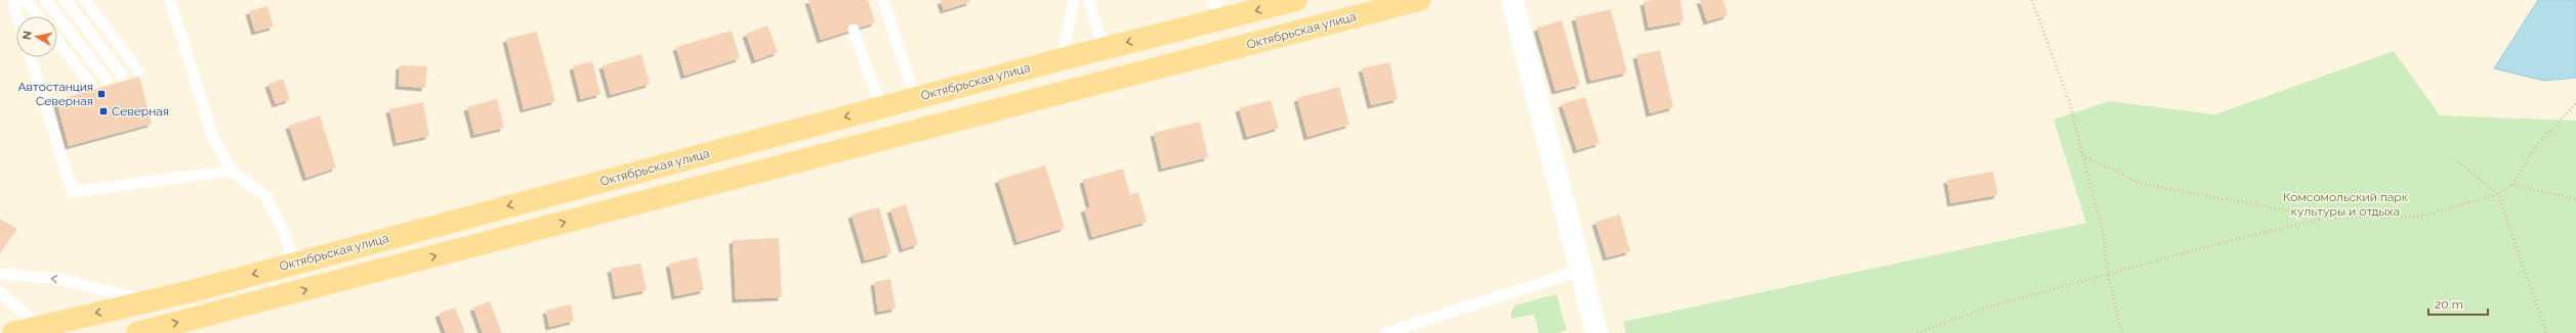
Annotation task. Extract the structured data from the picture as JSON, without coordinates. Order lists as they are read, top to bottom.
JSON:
{
  "streets": {
    "main road": ["Октябрьская улица"]
  },
  "parks": ["Комсомольский парк культуры и отдыха"],
  "places": {
    "transit": ["Автостанция Северная", "Северная"]
  },
  "scale_bar": "20 m",
  "north": "left"
}
